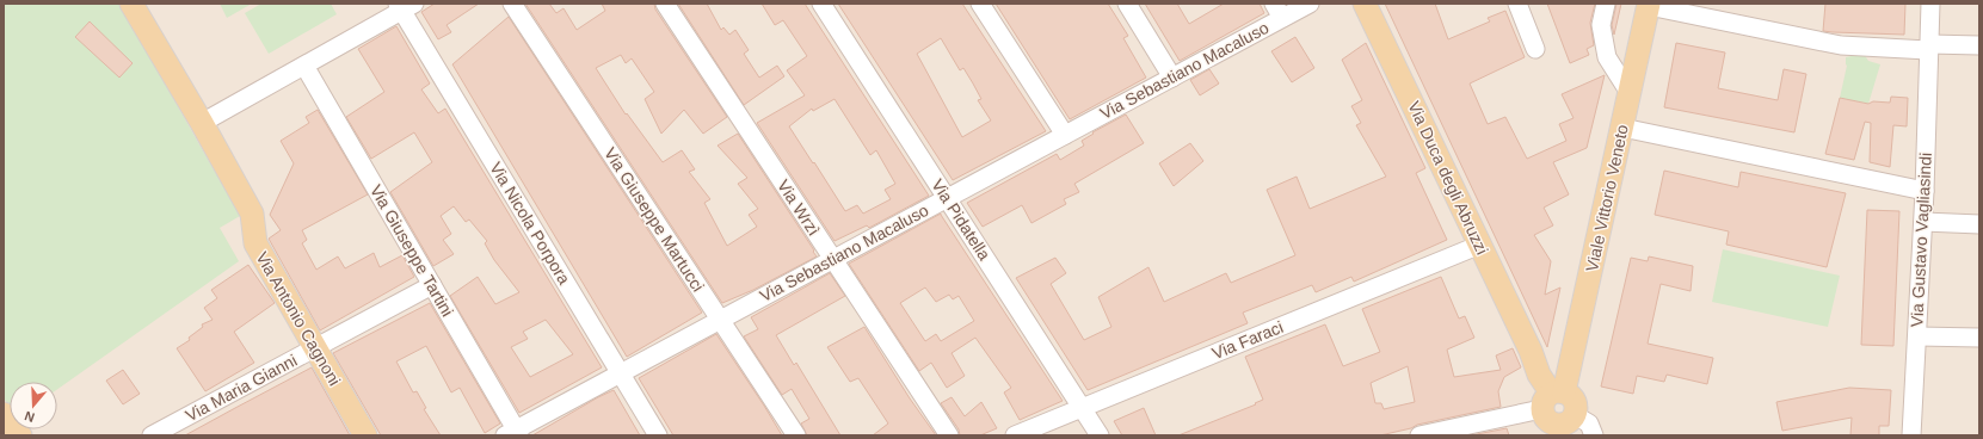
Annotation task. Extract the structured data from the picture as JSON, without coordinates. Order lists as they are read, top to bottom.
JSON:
{
  "streets": {
    "main road": ["Via Duca degli Abruzzi", "Viale Vittorio Veneto", "Via Antonio Cagnoni"],
    "street": [
      "Via Sebastiano Macaluso",
      "Via Wrzì",
      "Via Giuseppe Martucci",
      "Via Pidatella",
      "Via Nicola Porpora",
      "Via Gustavo Vagliasindi",
      "Via Giuseppe Tartini",
      "Via Faraci",
      "Via Maria Gianni"
    ]
  },
  "crossings": [
    ["Via Sebastiano Macaluso", "Via Wrzì"],
    ["Via Sebastiano Macaluso", "Via Giuseppe Martucci"],
    ["Via Sebastiano Macaluso", "Via Pidatella"],
    ["Via Sebastiano Macaluso", "Via Nicola Porpora"],
    ["Via Sebastiano Macaluso", "Via Giuseppe Tartini"],
    ["Via Duca degli Abruzzi", "Viale Vittorio Veneto"],
    ["Via Duca degli Abruzzi", "Via Faraci"],
    ["Via Pidatella", "Via Faraci"],
    ["Via Giuseppe Tartini", "Via Maria Gianni"],
    ["Via Antonio Cagnoni", "Via Maria Gianni"]
  ],
  "north": "bottom"
}
